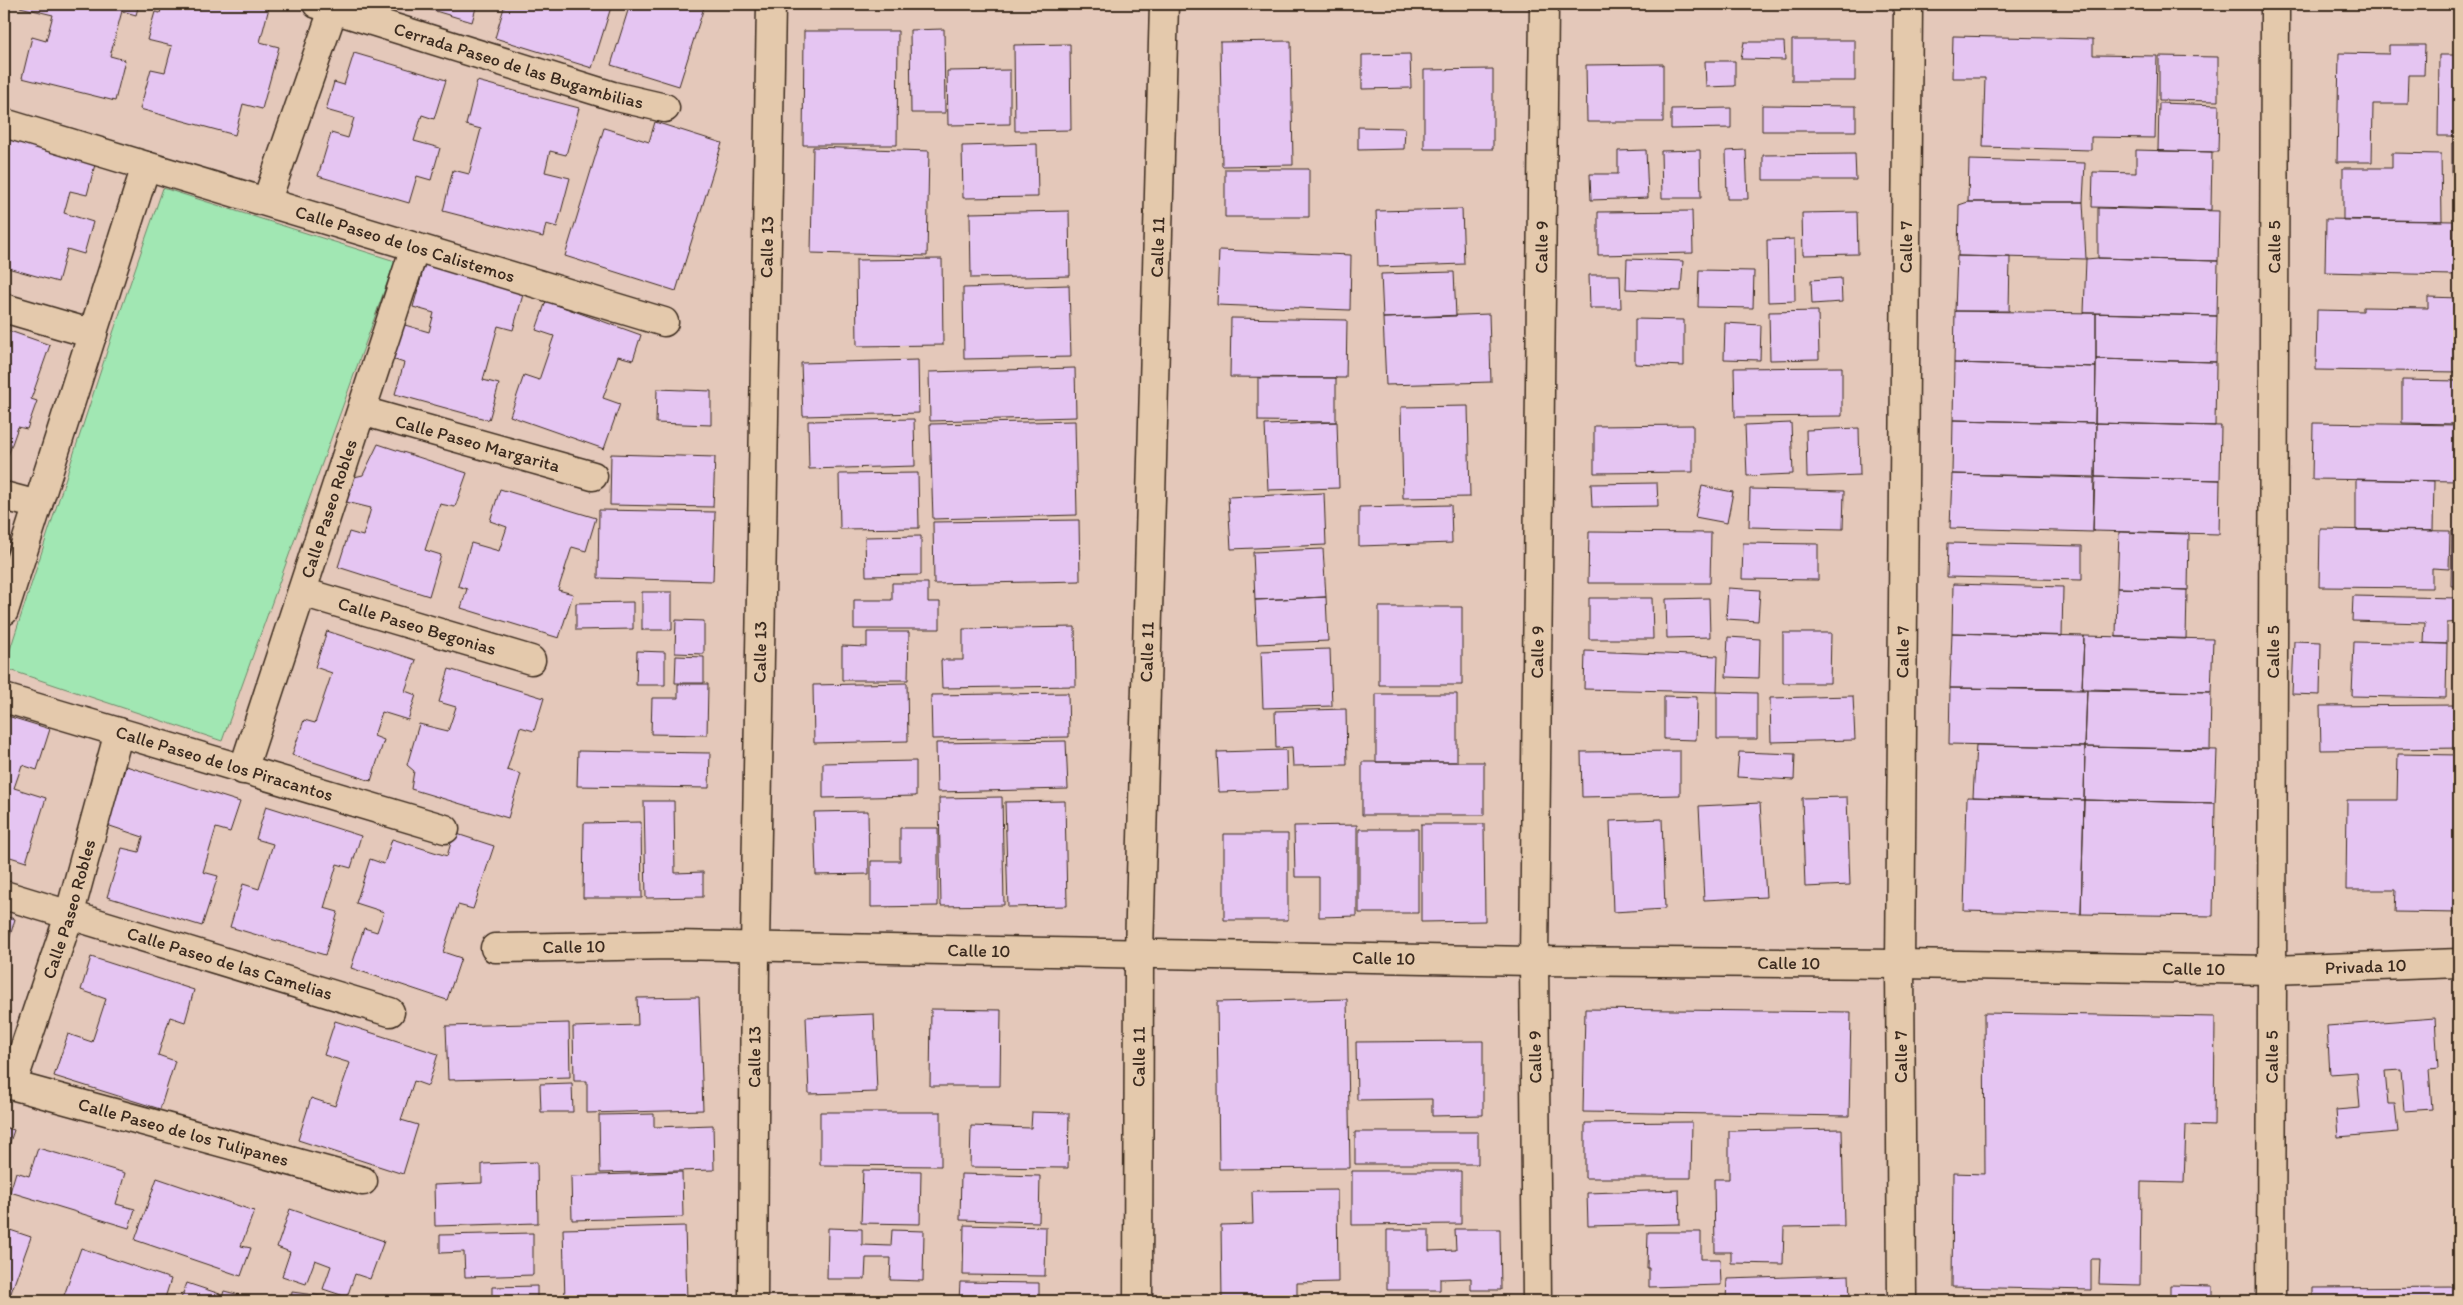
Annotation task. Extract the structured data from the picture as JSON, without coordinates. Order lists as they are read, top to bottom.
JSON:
{
  "streets": {
    "street": [
      "Cerrada Paseo de las Bugambilias",
      "Calle Paseo de los Calistemos",
      "Calle 13",
      "Calle 11",
      "Calle 9",
      "Calle 7",
      "Calle 5",
      "Calle Paseo Margarita",
      "Calle Paseo Robles",
      "Calle Paseo Begonias",
      "Calle Paseo de los Piracantos",
      "Calle 10",
      "Calle Paseo de las Camelias",
      "Privada 10",
      "Calle Paseo de los Tulipanes"
    ]
  },
  "crossings": [
    ["Calle Paseo de los Calistemos", "Calle Paseo Robles"],
    ["Calle 13", "Calle 10"],
    ["Calle 11", "Calle 10"],
    ["Calle 9", "Calle 10"],
    ["Calle 7", "Calle 10"],
    ["Calle 5", "Calle 10"],
    ["Calle 5", "Privada 10"],
    ["Calle Paseo Margarita", "Calle Paseo Robles"],
    ["Calle Paseo Robles", "Calle Paseo Begonias"],
    ["Calle Paseo Robles", "Calle Paseo de los Piracantos"],
    ["Calle Paseo Robles", "Calle Paseo de las Camelias"],
    ["Calle Paseo Robles", "Calle Paseo de los Tulipanes"],
    ["Calle 10", "Privada 10"]
  ]
}
